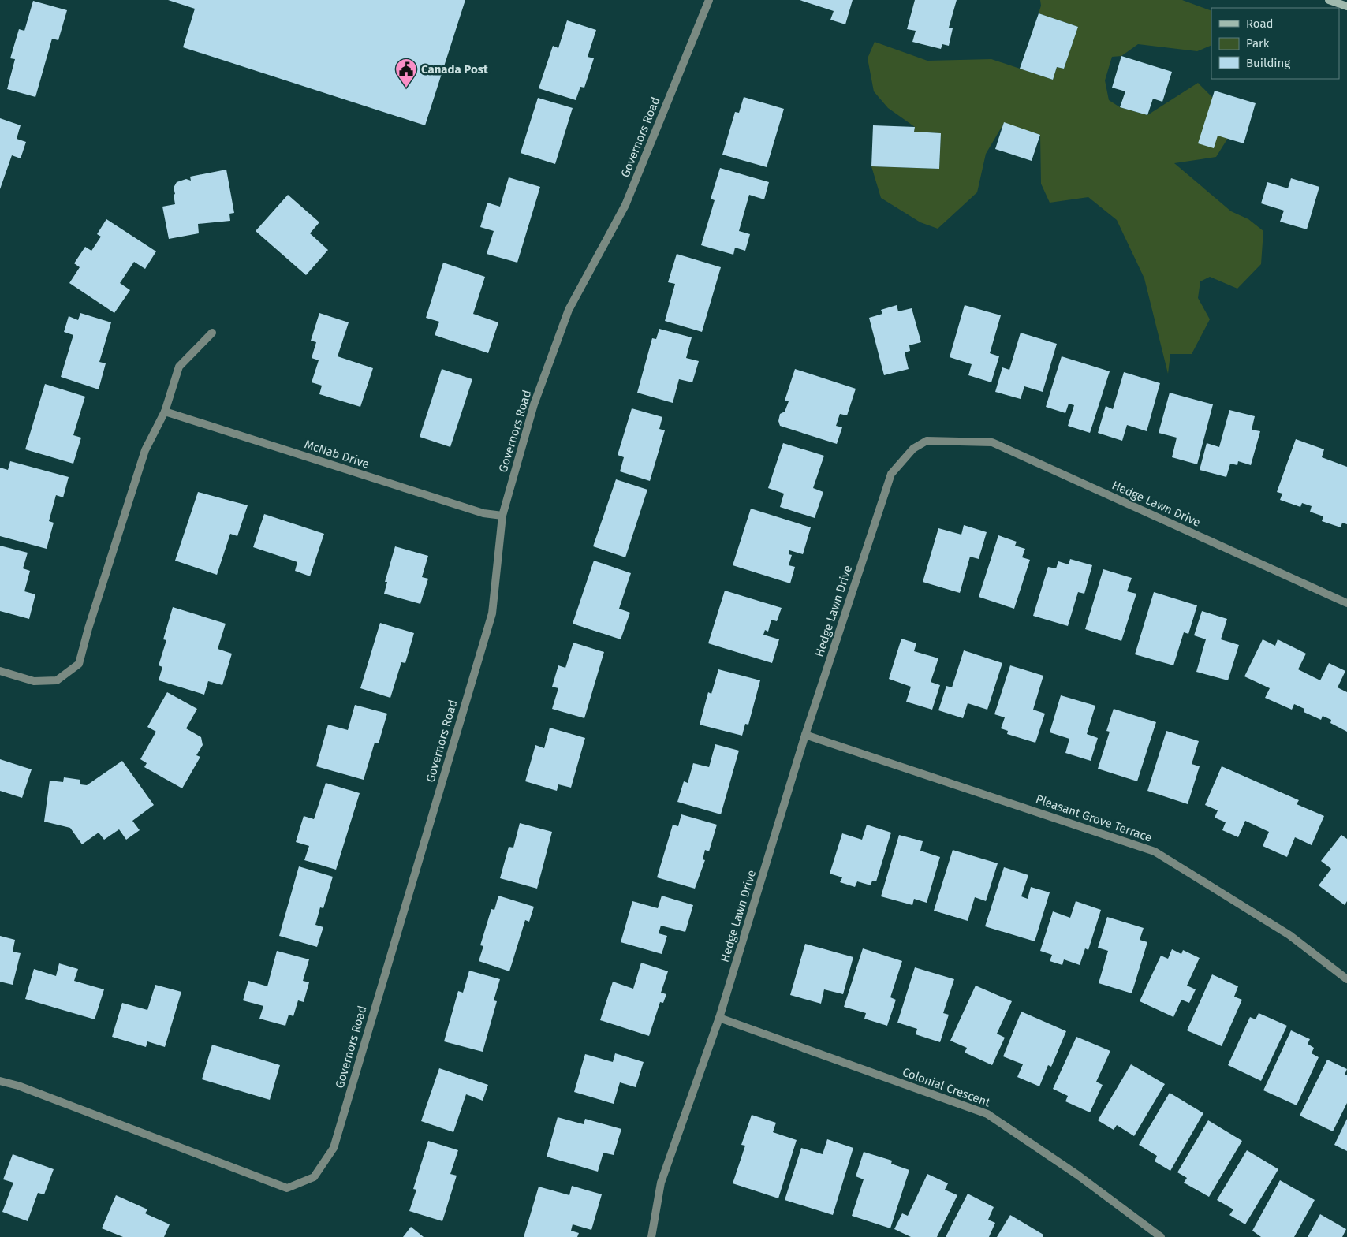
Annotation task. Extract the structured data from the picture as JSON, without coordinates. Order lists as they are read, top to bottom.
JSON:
{
  "streets": {
    "street": [
      "Governors Road",
      "McNab Drive",
      "Hedge Lawn Drive",
      "Pleasant Grove Terrace",
      "Colonial Crescent"
    ]
  },
  "crossings": [
    ["Governors Road", "McNab Drive"],
    ["Hedge Lawn Drive", "Pleasant Grove Terrace"],
    ["Hedge Lawn Drive", "Colonial Crescent"]
  ],
  "places": {
    "public building": ["Canada Post"]
  },
  "legend": ["Road", "Park", "Building"]
}
